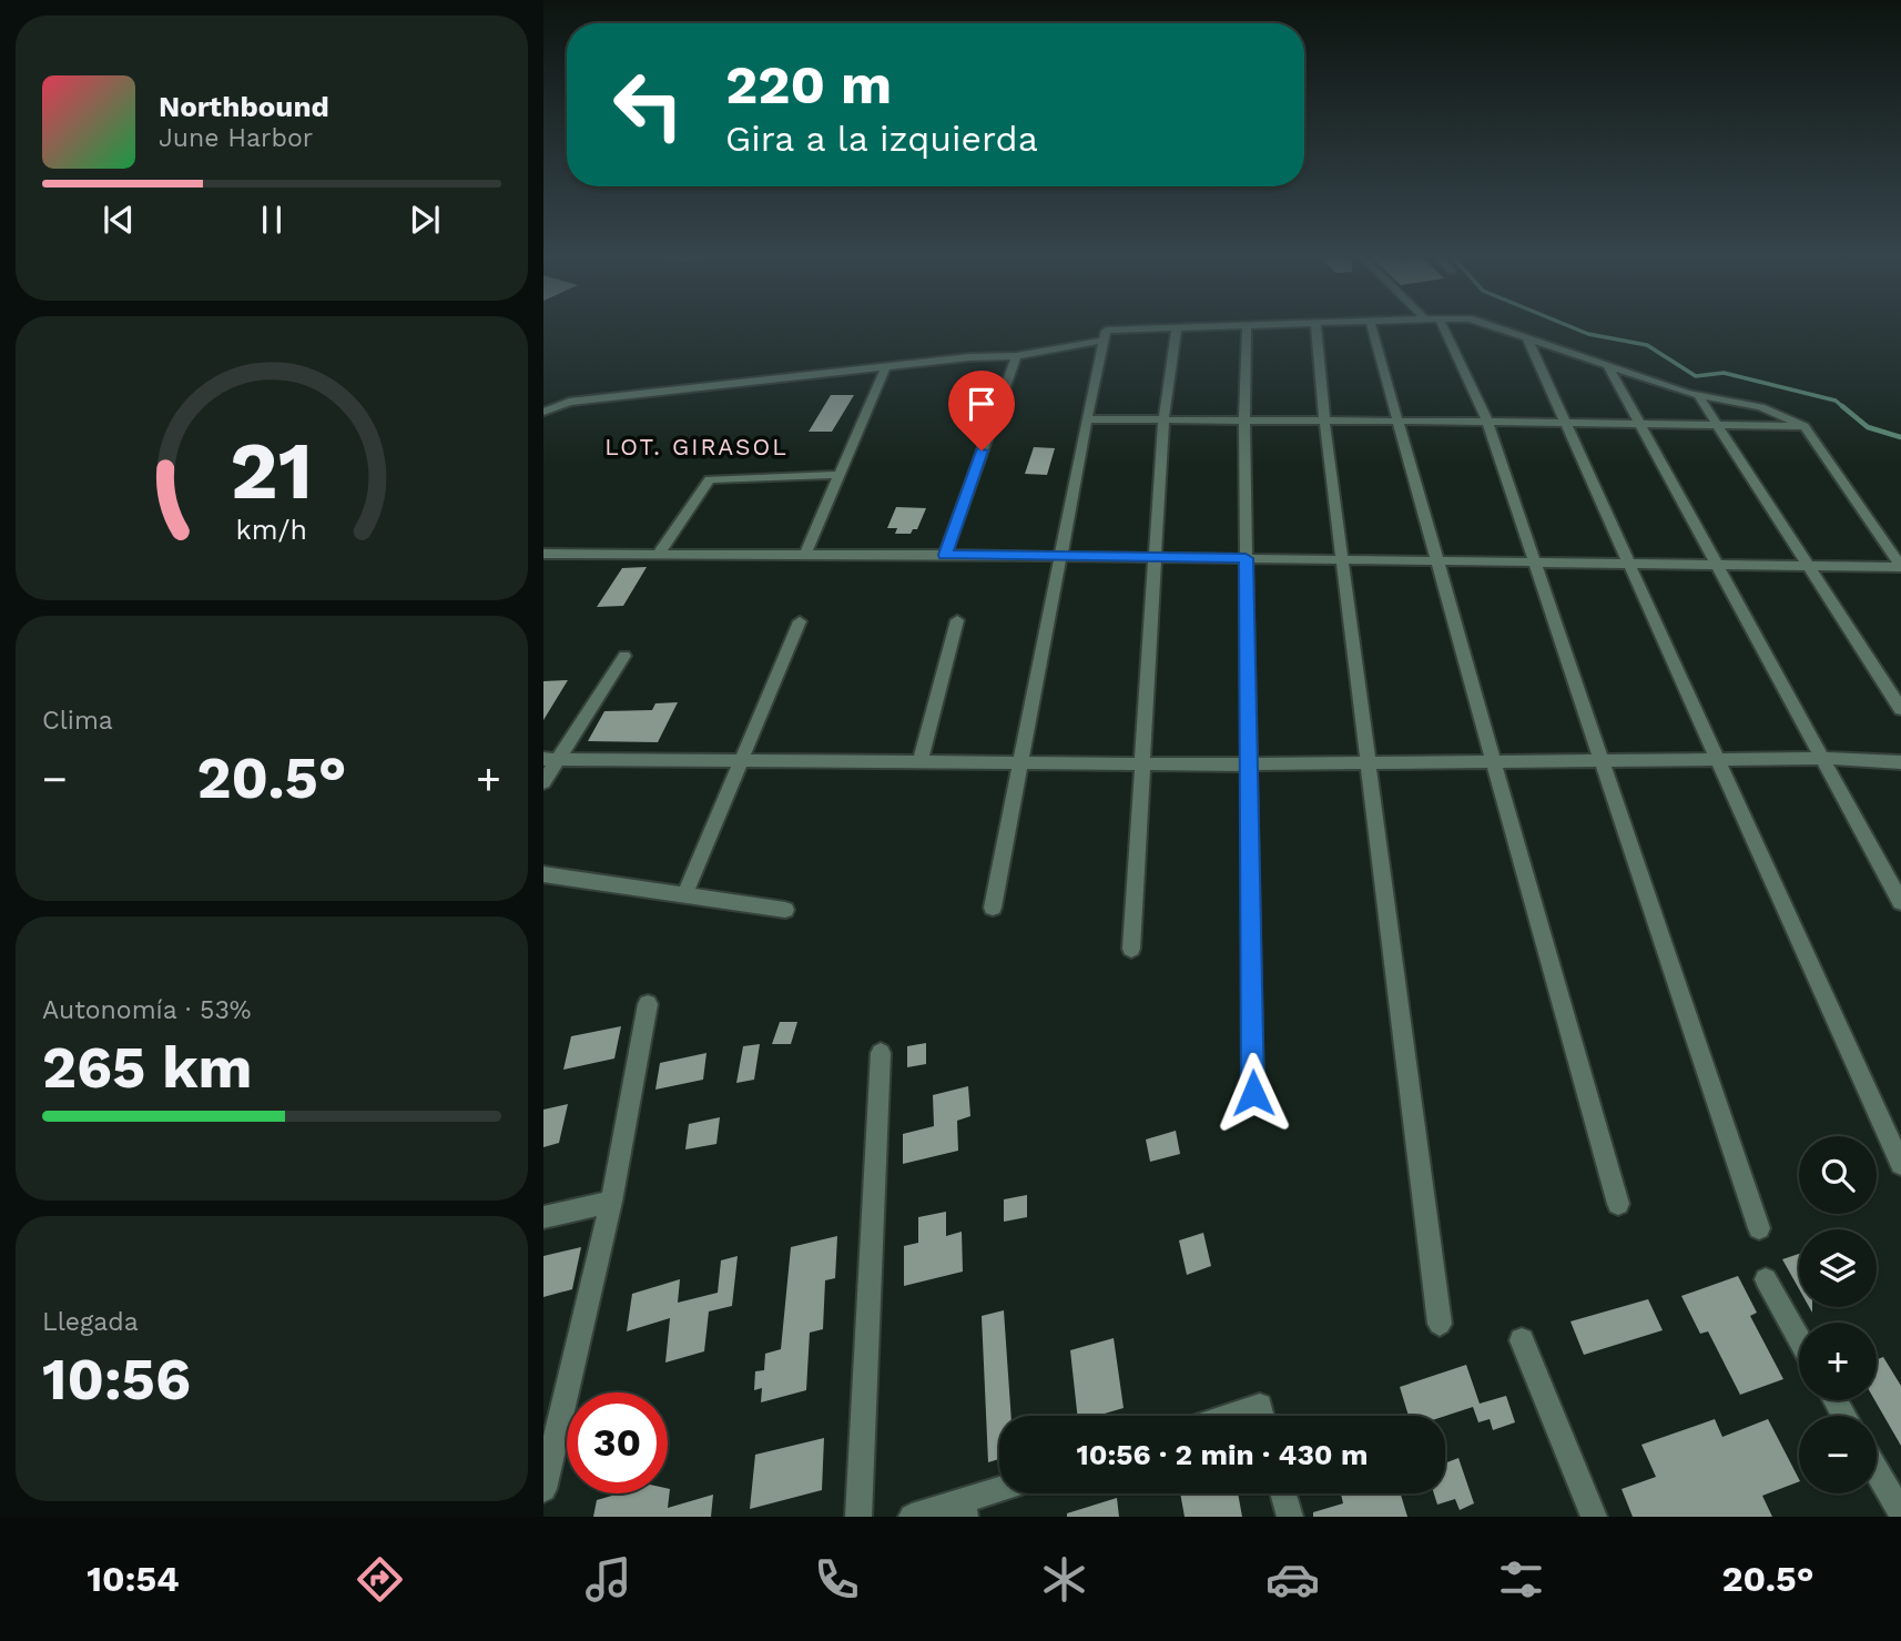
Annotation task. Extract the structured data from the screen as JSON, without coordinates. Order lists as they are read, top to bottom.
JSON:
{
  "districts": ["LOT. GIRASOL"],
  "page": {
    "turn": ["220 m", "Gira a la izquierda"],
    "song": ["Northbound", "June Harbor"],
    "tile": [
      "Clima",
      ["Autonomía · 53%", "265 km"],
      ["Llegada", "10:56"]
    ],
    "heat": ["−", "20.5°", "+"],
    "map_buttons": ["+", "−"],
    "limit": "30",
    "trip": "10:56 · 2 min · 430 m",
    "tabs": ["10:54", "20.5°"],
    "gauge": ["21", "km/h"]
  }
}
